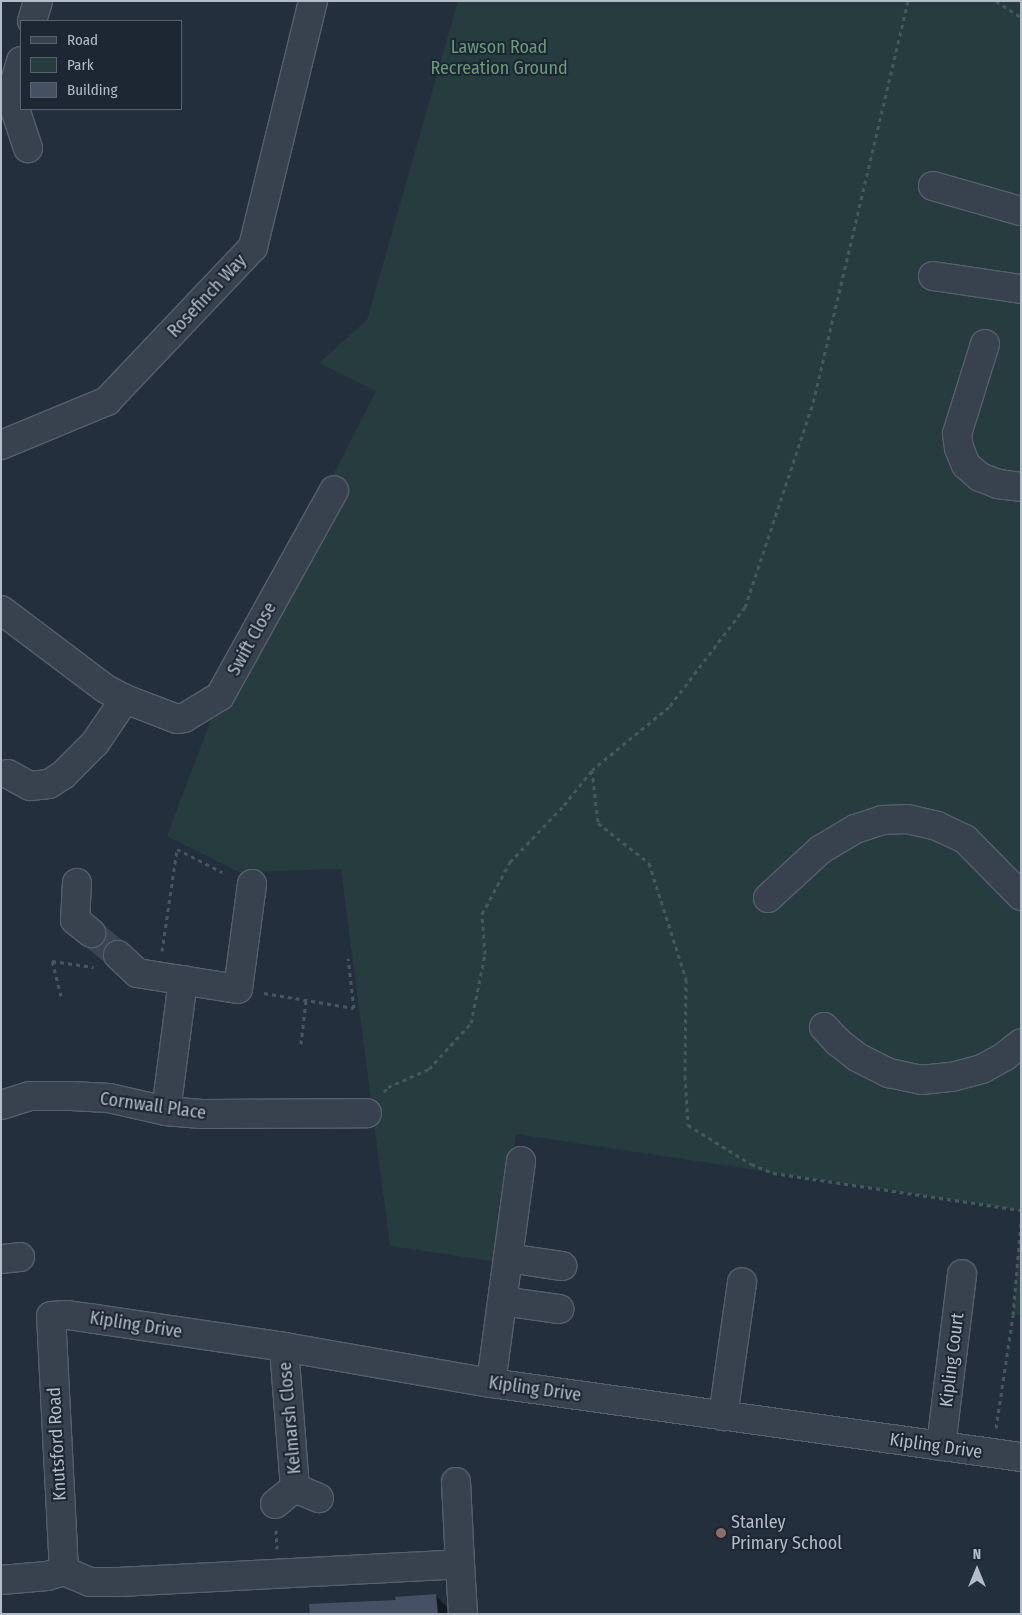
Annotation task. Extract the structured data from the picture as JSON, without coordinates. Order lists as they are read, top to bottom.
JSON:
{
  "streets": {
    "street": [
      "Rosefinch Way",
      "Swift Close",
      "Cornwall Place",
      "Kipling Drive",
      "Kipling Court",
      "Kelmarsh Close",
      "Knutsford Road"
    ]
  },
  "crossings": [
    ["Kipling Drive", "Kipling Court"],
    ["Kipling Drive", "Kelmarsh Close"],
    ["Kipling Drive", "Knutsford Road"]
  ],
  "parks": ["Lawson Road Recreation Ground"],
  "places": ["Stanley Primary School"],
  "legend": ["Road", "Park", "Building"],
  "north": "top"
}
